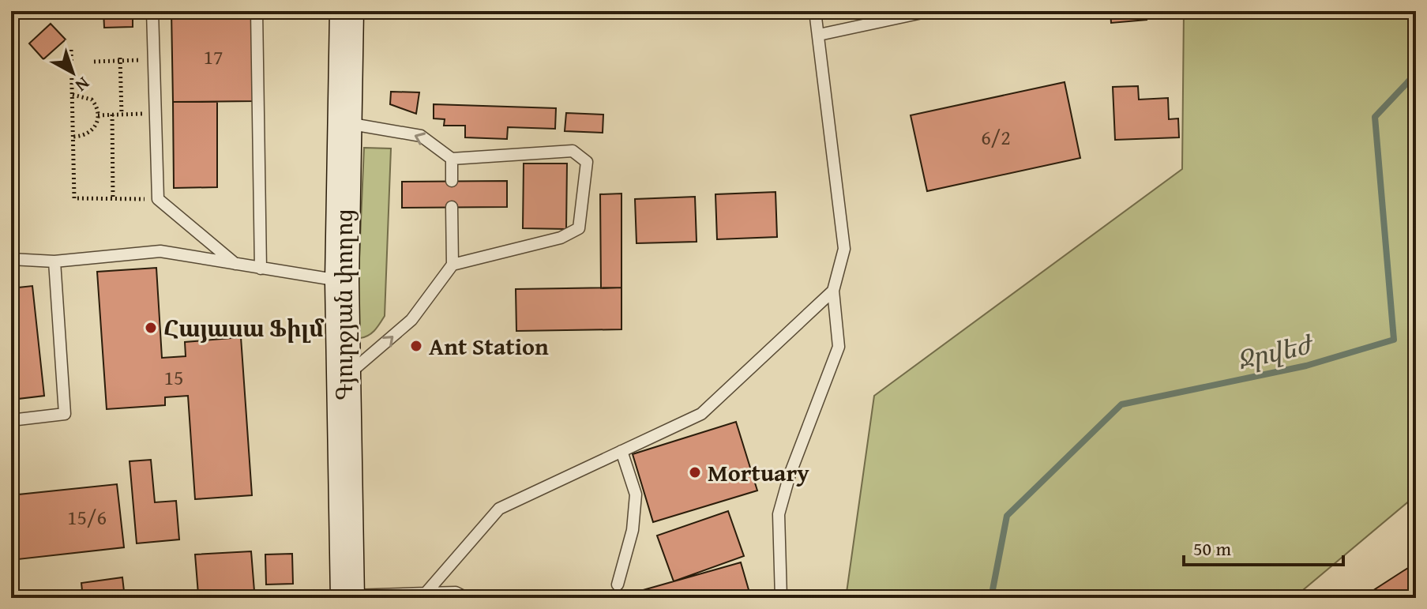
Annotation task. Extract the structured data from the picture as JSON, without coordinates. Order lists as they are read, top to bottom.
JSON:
{
  "streets": {
    "main road": ["Գյուրջյան փողոց"]
  },
  "water": ["Ջրվեժ"],
  "places": ["Հայասա Ֆիլմ", "Ant Station", "Mortuary"],
  "house_numbers": [
    "17",
    "6/2",
    "15",
    "15/6"
  ],
  "scale_bar": "50 m",
  "north": "bottom right"
}
